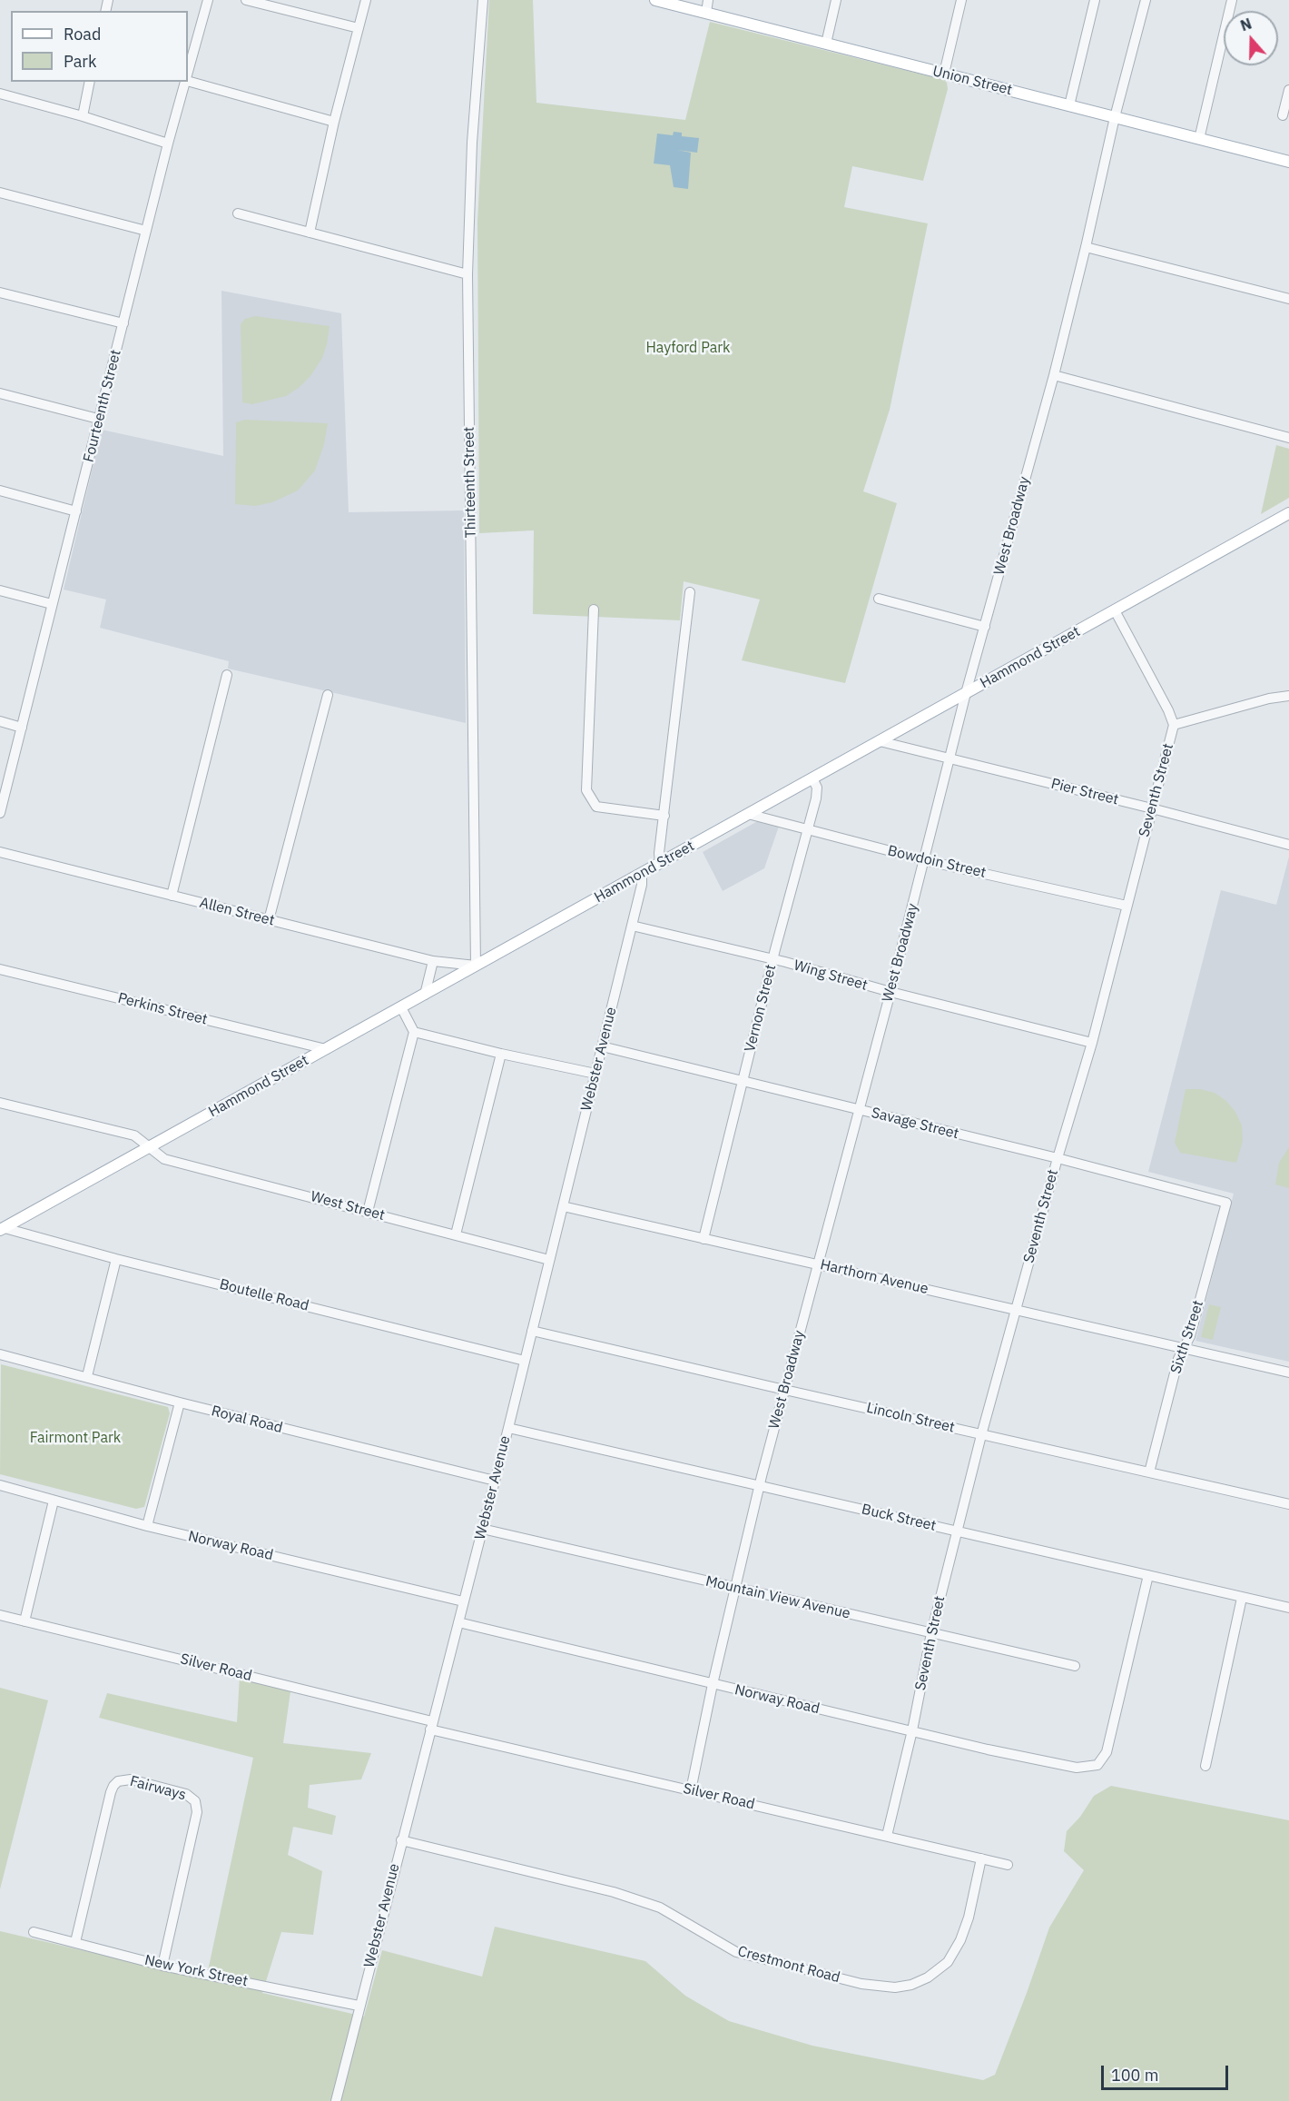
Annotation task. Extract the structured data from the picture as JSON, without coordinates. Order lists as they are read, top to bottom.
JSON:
{
  "streets": {
    "main road": ["Union Street", "Hammond Street"],
    "street": [
      "Fourteenth Street",
      "Thirteenth Street",
      "West Broadway",
      "Seventh Street",
      "Pier Street",
      "Bowdoin Street",
      "Allen Street",
      "Wing Street",
      "Vernon Street",
      "Perkins Street",
      "Webster Avenue",
      "Savage Street",
      "West Street",
      "Harthorn Avenue",
      "Boutelle Road",
      "Sixth Street",
      "Lincoln Street",
      "Royal Road",
      "Buck Street",
      "Norway Road",
      "Mountain View Avenue",
      "Silver Road",
      "Fairways",
      "Crestmont Road",
      "New York Street"
    ]
  },
  "crossings": [
    ["Union Street", "West Broadway"],
    ["Thirteenth Street", "Hammond Street"],
    ["Thirteenth Street", "Allen Street"],
    ["West Broadway", "Hammond Street"],
    ["West Broadway", "Pier Street"],
    ["West Broadway", "Bowdoin Street"],
    ["West Broadway", "Wing Street"],
    ["West Broadway", "Savage Street"],
    ["West Broadway", "Harthorn Avenue"],
    ["West Broadway", "Lincoln Street"],
    ["West Broadway", "Buck Street"],
    ["West Broadway", "Norway Road"],
    ["West Broadway", "Mountain View Avenue"],
    ["West Broadway", "Silver Road"],
    ["Hammond Street", "Seventh Street"],
    ["Hammond Street", "Pier Street"],
    ["Hammond Street", "Bowdoin Street"],
    ["Hammond Street", "Allen Street"],
    ["Hammond Street", "Vernon Street"],
    ["Hammond Street", "Perkins Street"],
    ["Hammond Street", "Webster Avenue"],
    ["Hammond Street", "West Street"],
    ["Hammond Street", "Boutelle Road"],
    ["Seventh Street", "Pier Street"],
    ["Seventh Street", "Bowdoin Street"],
    ["Seventh Street", "Wing Street"],
    ["Seventh Street", "Savage Street"],
    ["Seventh Street", "Harthorn Avenue"],
    ["Seventh Street", "Lincoln Street"],
    ["Seventh Street", "Buck Street"],
    ["Seventh Street", "Norway Road"],
    ["Seventh Street", "Mountain View Avenue"],
    ["Seventh Street", "Silver Road"],
    ["Bowdoin Street", "Vernon Street"],
    ["Wing Street", "Vernon Street"],
    ["Wing Street", "Webster Avenue"],
    ["Vernon Street", "Savage Street"],
    ["Vernon Street", "Harthorn Avenue"],
    ["Webster Avenue", "Savage Street"],
    ["Webster Avenue", "West Street"],
    ["Webster Avenue", "Harthorn Avenue"],
    ["Webster Avenue", "Boutelle Road"],
    ["Webster Avenue", "Lincoln Street"],
    ["Webster Avenue", "Royal Road"],
    ["Webster Avenue", "Buck Street"],
    ["Webster Avenue", "Norway Road"],
    ["Webster Avenue", "Mountain View Avenue"],
    ["Webster Avenue", "Silver Road"],
    ["Webster Avenue", "Crestmont Road"],
    ["Webster Avenue", "New York Street"],
    ["Savage Street", "Sixth Street"],
    ["Harthorn Avenue", "Sixth Street"],
    ["Sixth Street", "Lincoln Street"],
    ["Buck Street", "Norway Road"],
    ["Silver Road", "Crestmont Road"],
    ["Fairways", "New York Street"]
  ],
  "parks": ["Hayford Park", "Fairmont Park"],
  "legend": ["Road", "Park"],
  "scale_bar": "100 m",
  "north": "top"
}
